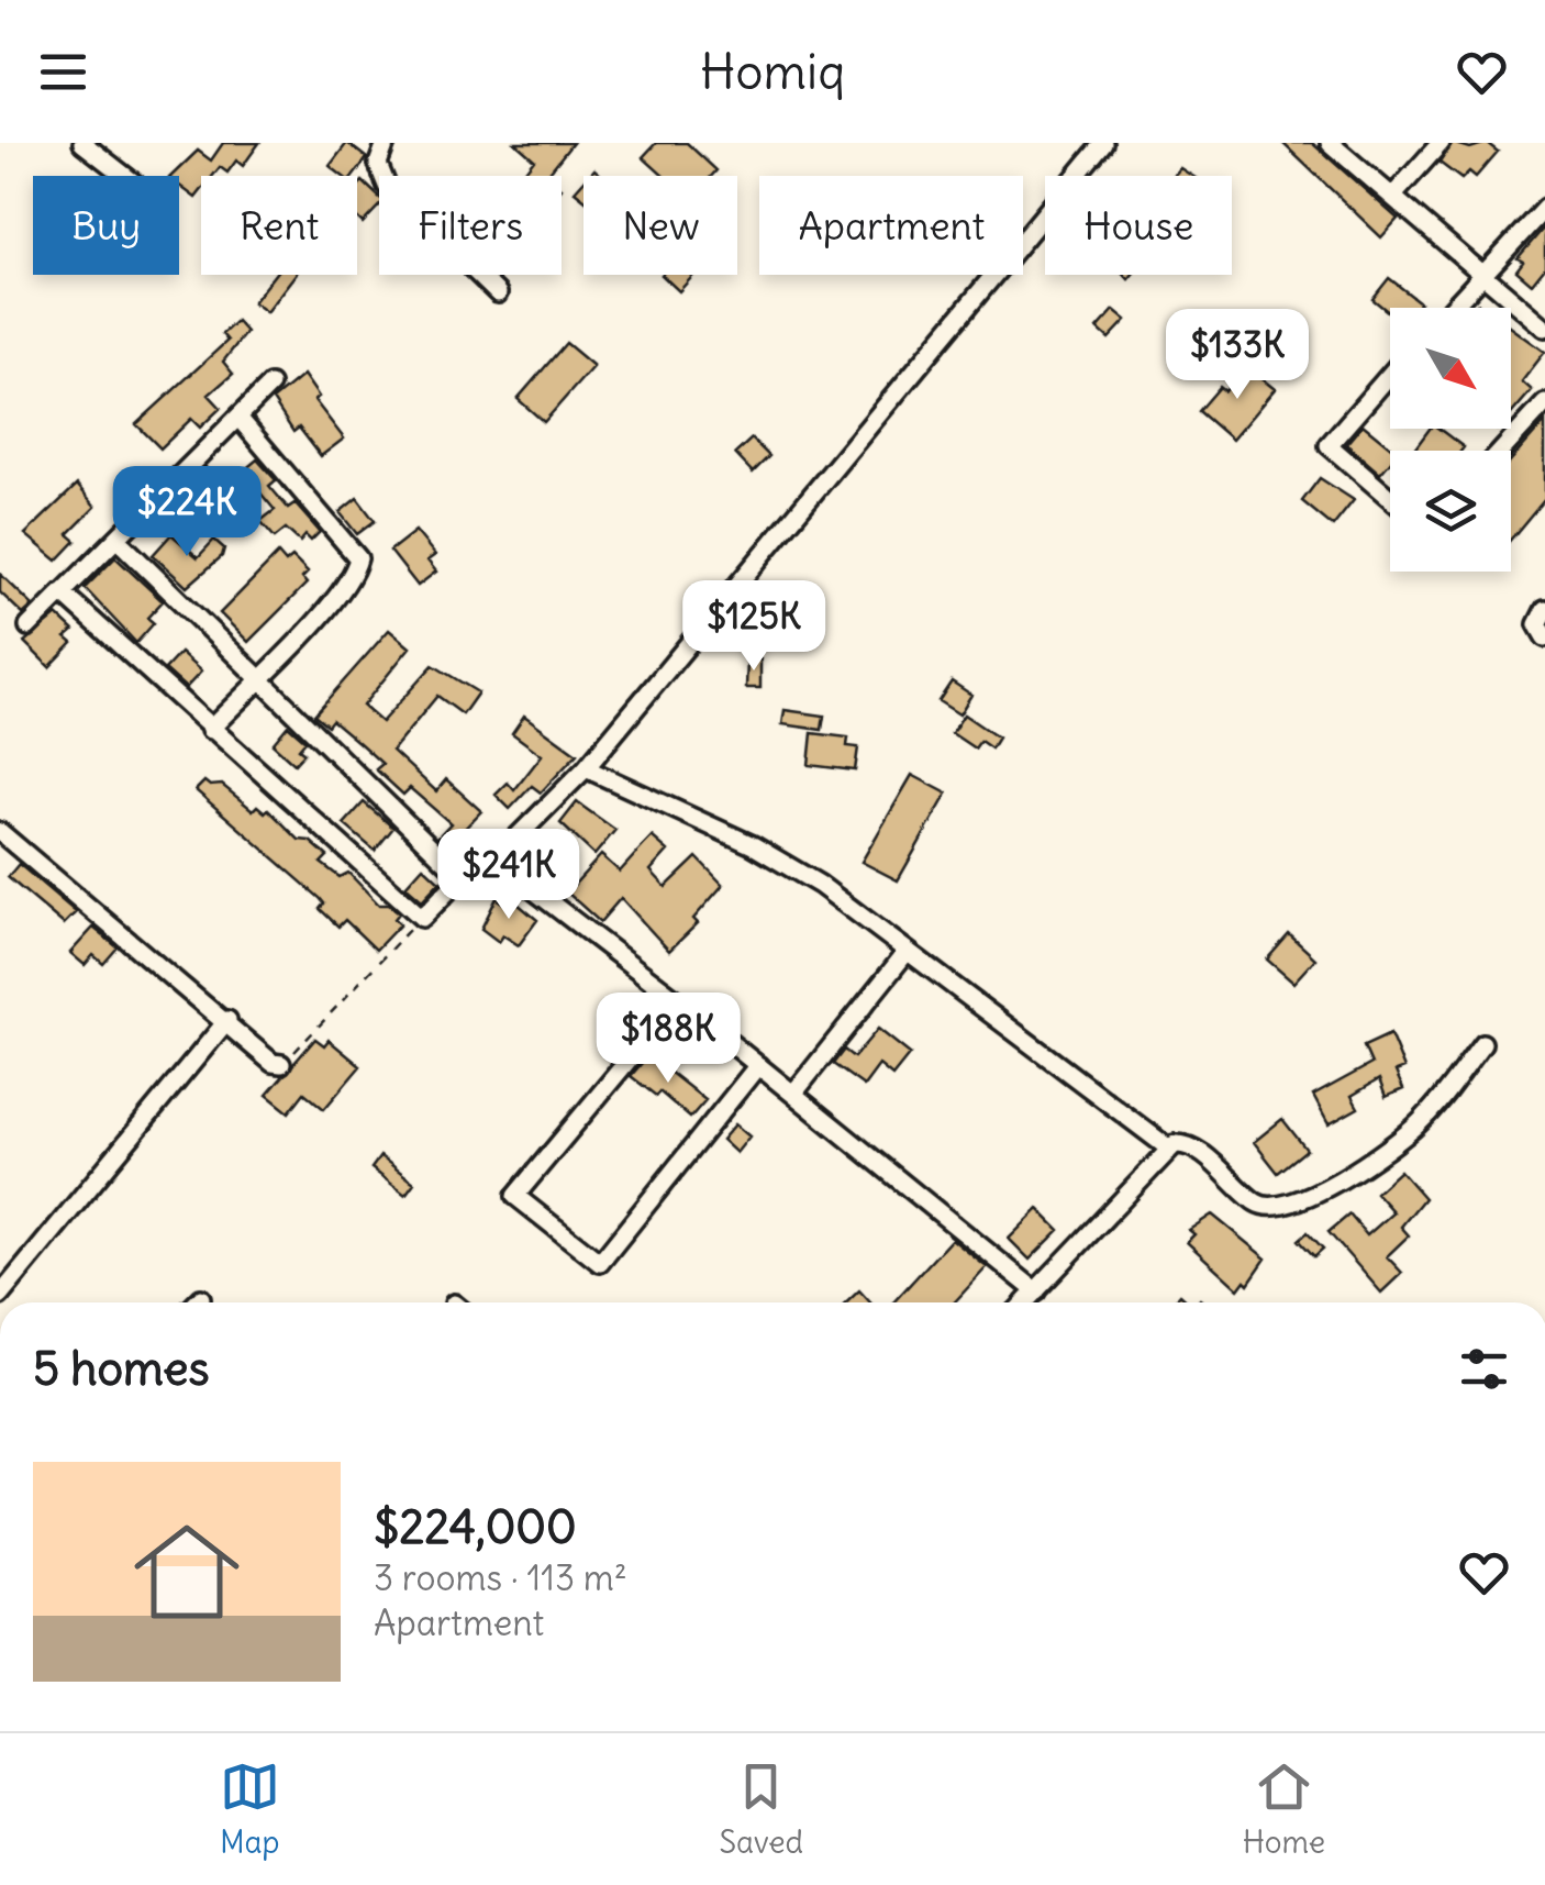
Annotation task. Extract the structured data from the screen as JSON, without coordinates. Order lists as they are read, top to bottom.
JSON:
{
  "north": "bottom right",
  "page": {
    "header": "Homiq",
    "chip": [
      "Buy",
      "Rent",
      "Filters",
      "New",
      "Apartment",
      "House"
    ],
    "price": [
      "$133K",
      "$224K",
      "$125K",
      "$241K",
      "$188K"
    ],
    "heading": "5 homes",
    "list": [
      {
        "name": "$224,000",
        "note": "3 rooms · 113 m² · Apartment"
      }
    ],
    "tabs": ["Map", "Saved", "Home"]
  }
}
